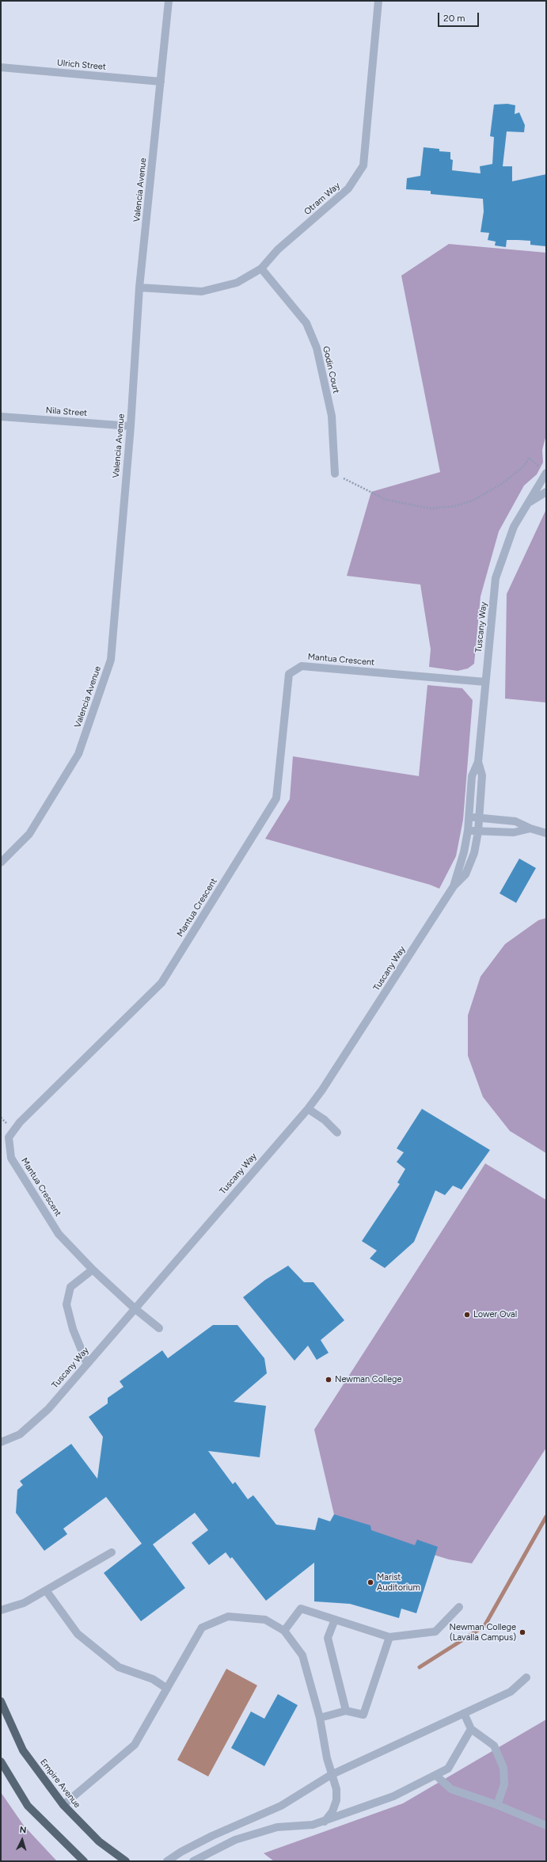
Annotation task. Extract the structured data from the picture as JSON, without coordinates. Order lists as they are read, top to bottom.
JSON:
{
  "streets": {
    "main road": ["Empire Avenue"],
    "street": [
      "Ulrich Street",
      "Valencia Avenue",
      "Otram Way",
      "Godin Court",
      "Nila Street",
      "Tuscany Way",
      "Mantua Crescent"
    ]
  },
  "crossings": [
    ["Ulrich Street", "Valencia Avenue"],
    ["Valencia Avenue", "Otram Way"],
    ["Valencia Avenue", "Nila Street"],
    ["Otram Way", "Godin Court"],
    ["Tuscany Way", "Mantua Crescent"]
  ],
  "places": [
    "Lower Oval",
    "Newman College",
    "Marist Auditorium",
    "Newman College (Lavalla Campus)"
  ],
  "scale_bar": "20 m",
  "north": "top"
}
